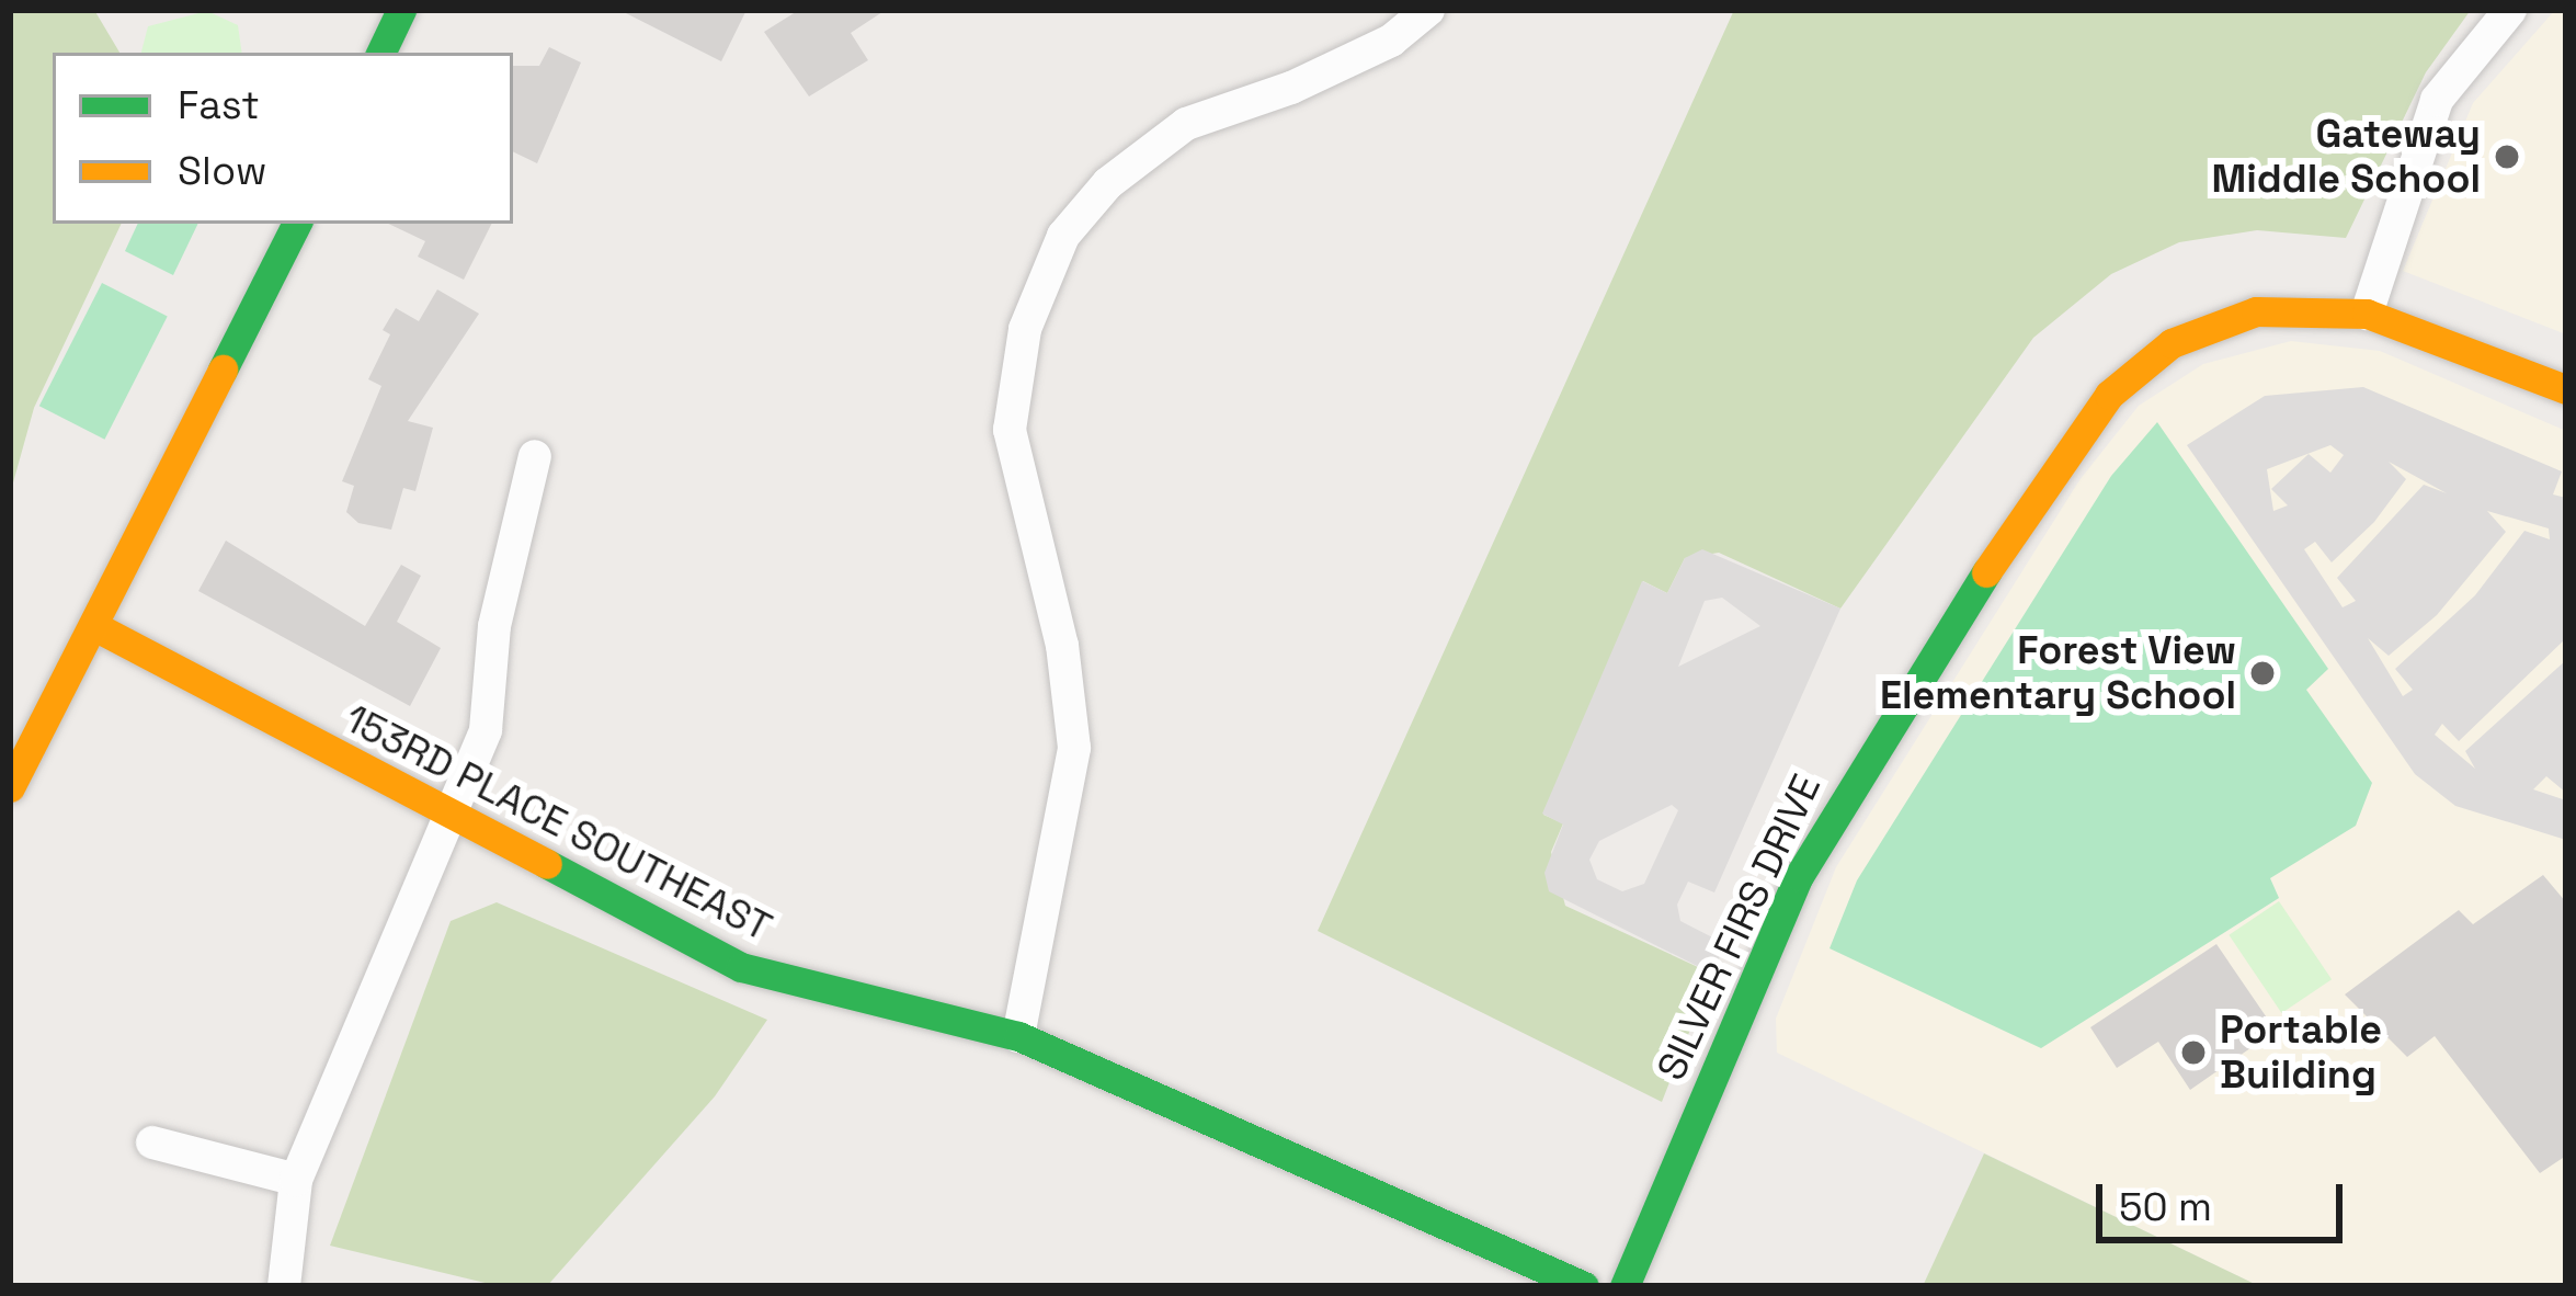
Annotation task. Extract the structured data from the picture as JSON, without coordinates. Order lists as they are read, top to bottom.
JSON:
{
  "streets": {
    "street": ["153RD PLACE SOUTHEAST", "SILVER FIRS DRIVE"]
  },
  "places": ["Gateway Middle School", "Forest View Elementary School", "Portable Building"],
  "legend": ["Fast", "Slow"],
  "scale_bar": "50 m"
}
